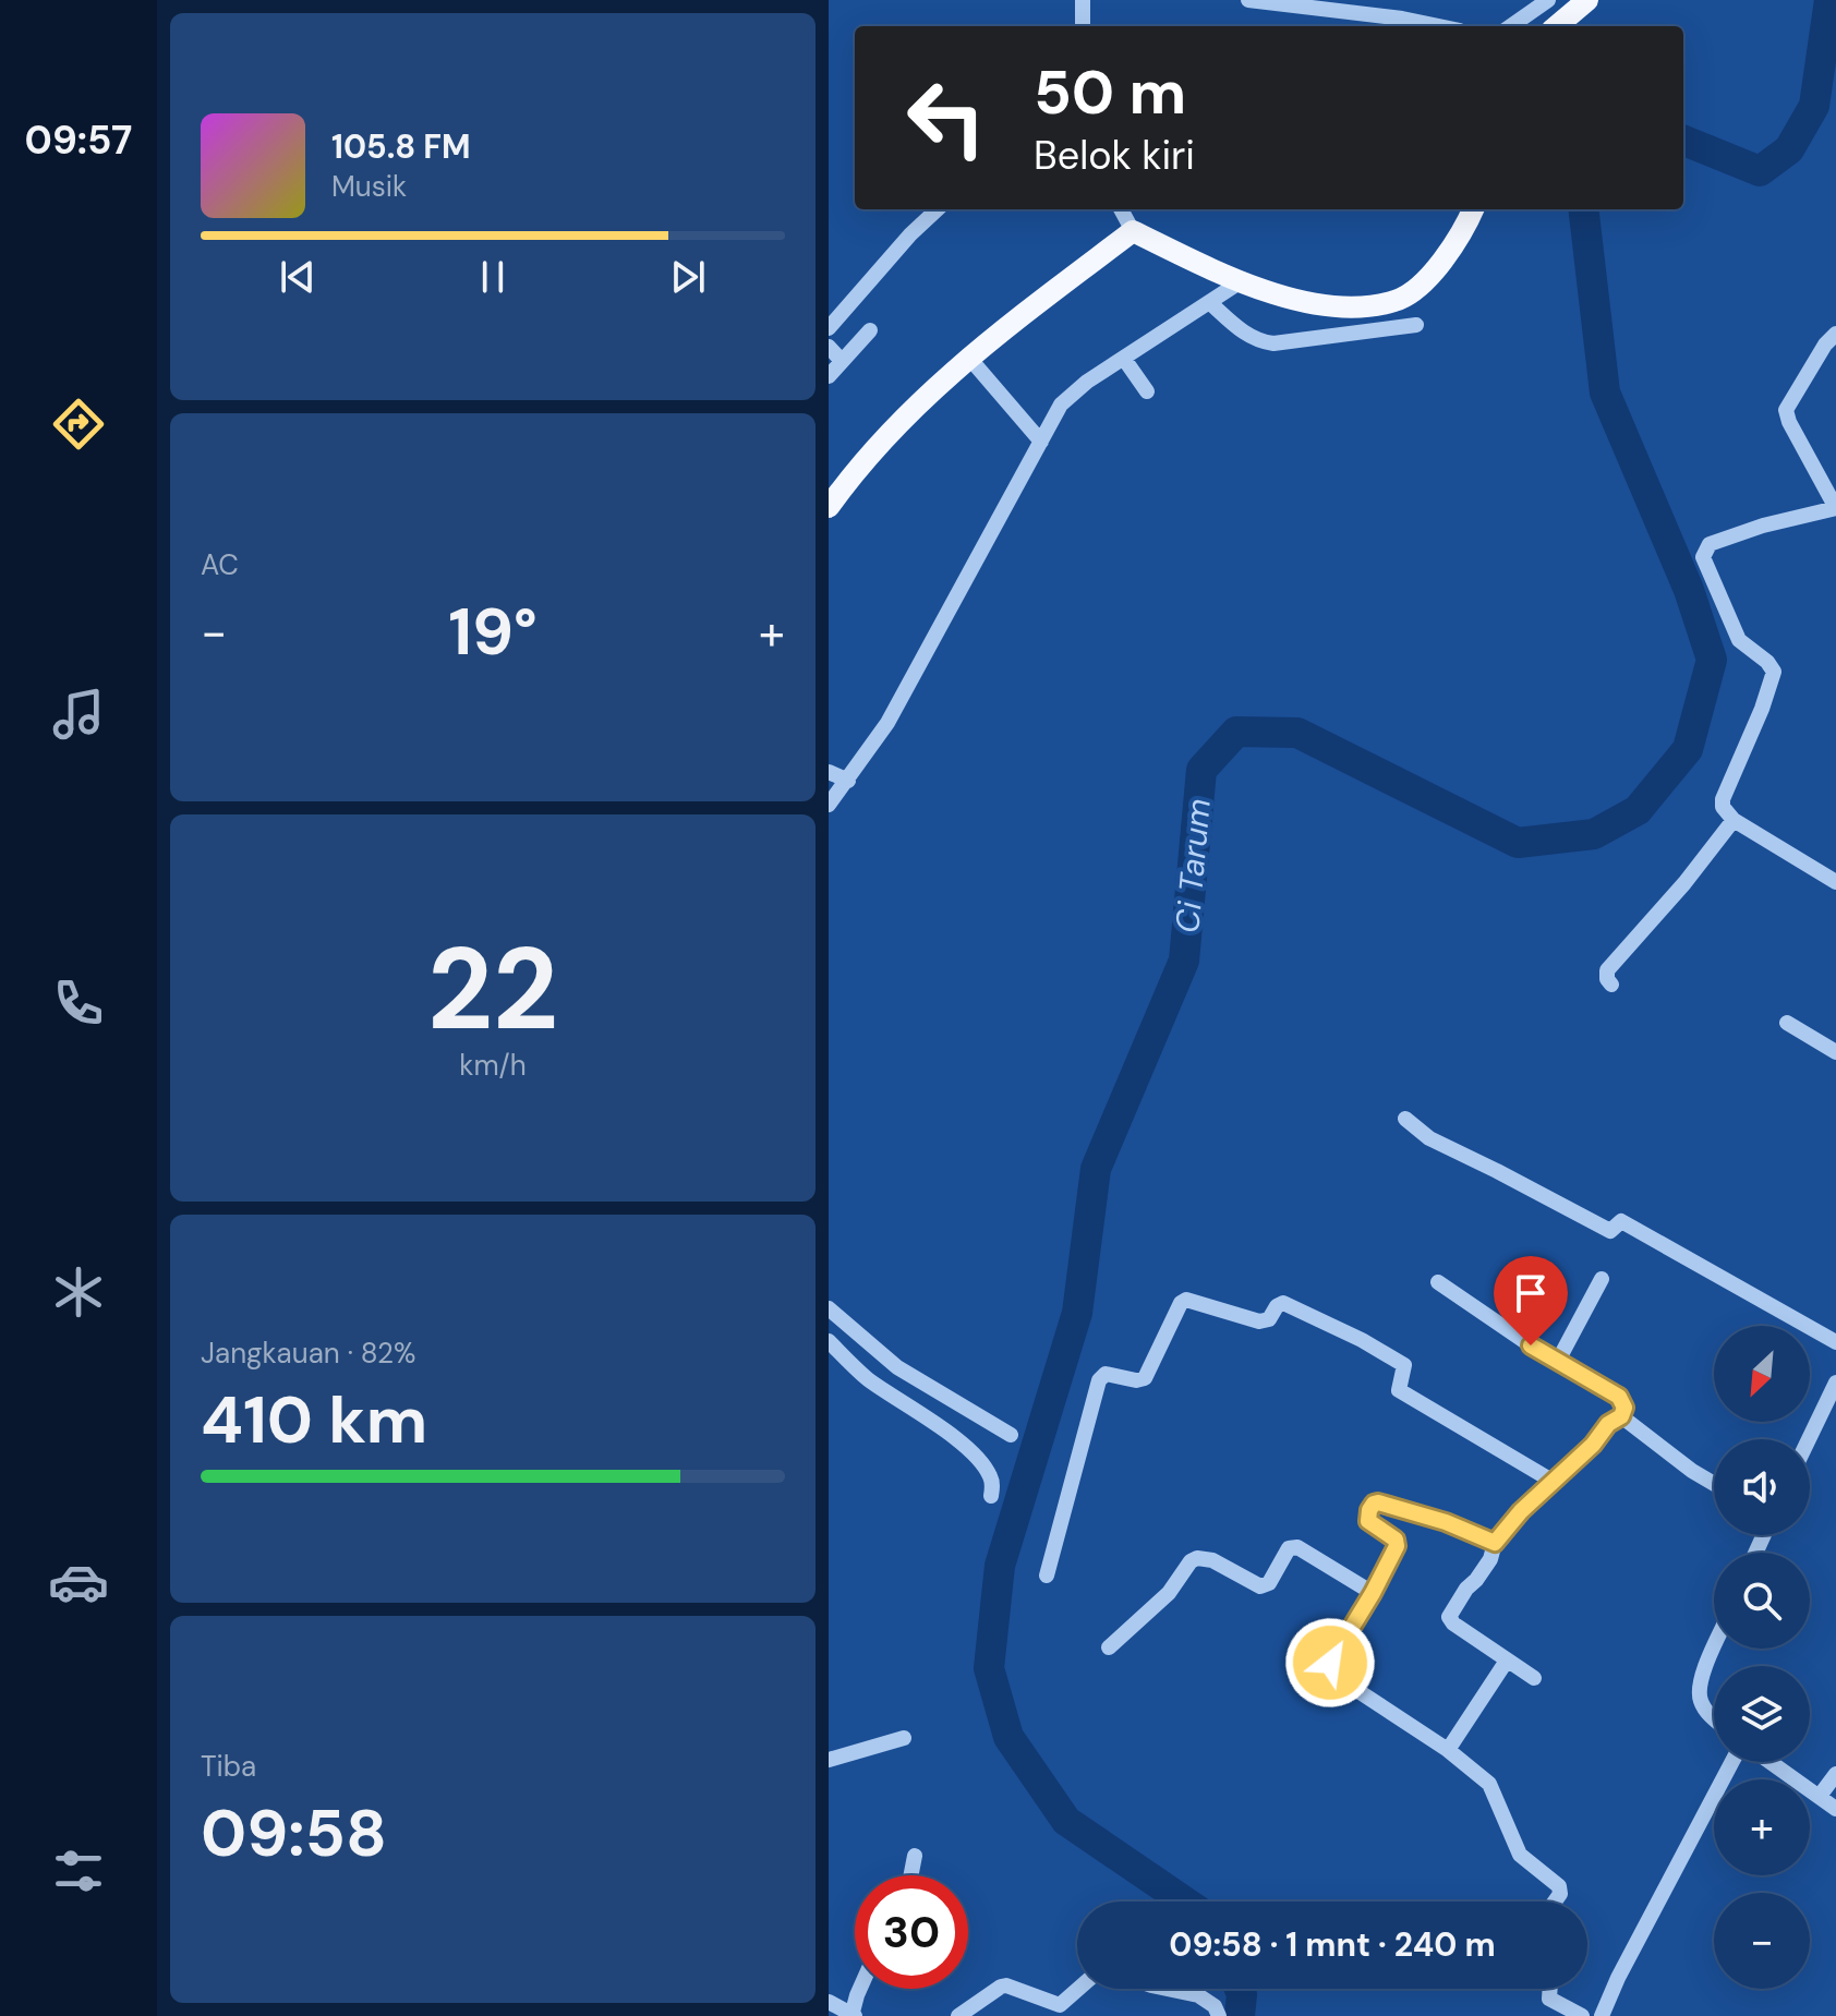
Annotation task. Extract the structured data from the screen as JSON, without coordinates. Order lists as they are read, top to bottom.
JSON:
{
  "water": ["Ci Tarum"],
  "north": "bottom left",
  "page": {
    "tabs": "09:57",
    "turn": ["50 m", "Belok kiri"],
    "song": ["105.8 FM", "Musik"],
    "tile": [
      "AC",
      ["22", "km/h"],
      ["Jangkauan · 82%", "410 km"],
      ["Tiba", "09:58"]
    ],
    "heat": ["−", "19°", "+"],
    "map_buttons": ["+", "−"],
    "limit": "30",
    "trip": "09:58 · 1 mnt · 240 m"
  }
}
